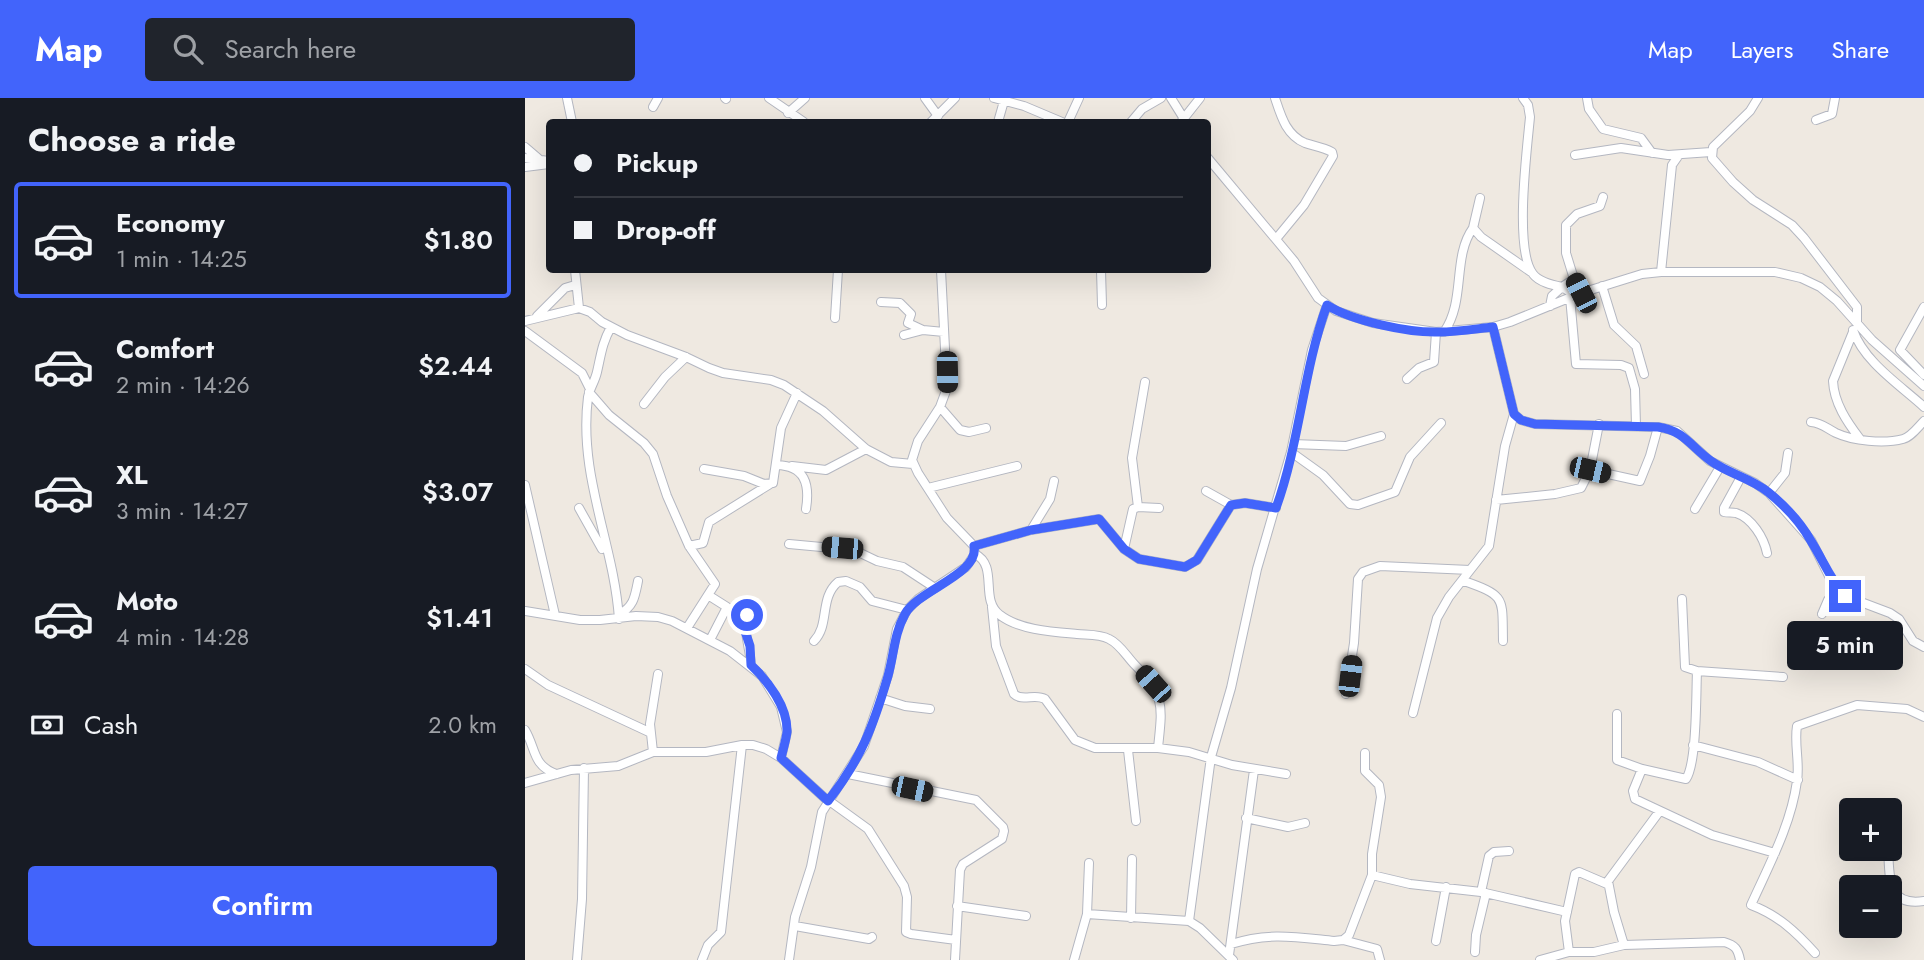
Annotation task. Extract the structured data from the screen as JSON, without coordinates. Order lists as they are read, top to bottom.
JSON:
{
  "page": {
    "header": "Map",
    "search": "Search here",
    "nav": ["Map", "Layers", "Share"],
    "heading": "Choose a ride",
    "banner": ["Pickup", "Drop-off"],
    "list": [
      {
        "name": "Economy",
        "note": "1 min · 14:25",
        "value": "$1.80"
      },
      {
        "name": "Comfort",
        "note": "2 min · 14:26",
        "value": "$2.44"
      },
      {
        "name": "XL",
        "note": "3 min · 14:27",
        "value": "$3.07"
      },
      {
        "name": "Moto",
        "note": "4 min · 14:28",
        "value": "$1.41"
      }
    ],
    "bubble": "5 min",
    "pay": ["Cash", "2.0 km"],
    "map_buttons": ["+", "−"],
    "buttons": "Confirm"
  }
}
